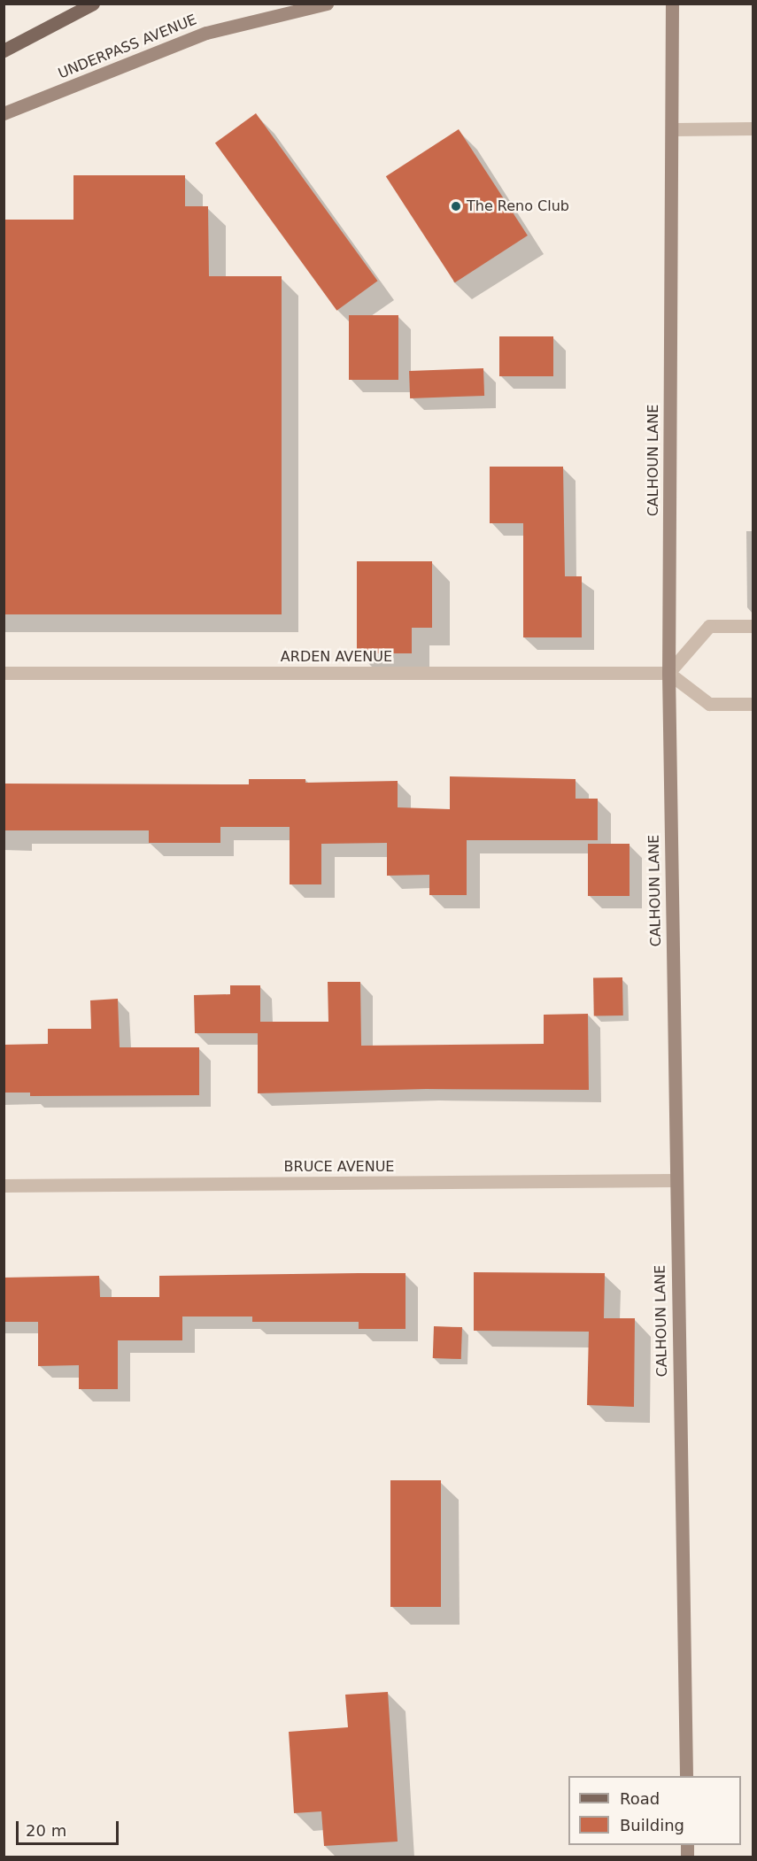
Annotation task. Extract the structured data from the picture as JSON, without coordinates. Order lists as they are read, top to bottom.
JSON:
{
  "streets": {
    "street": [
      "UNDERPASS AVENUE",
      "CALHOUN LANE",
      "ARDEN AVENUE",
      "BRUCE AVENUE"
    ]
  },
  "crossings": [
    ["CALHOUN LANE", "ARDEN AVENUE"],
    ["CALHOUN LANE", "BRUCE AVENUE"]
  ],
  "places": ["The Reno Club"],
  "legend": ["Road", "Building"],
  "scale_bar": "20 m"
}
